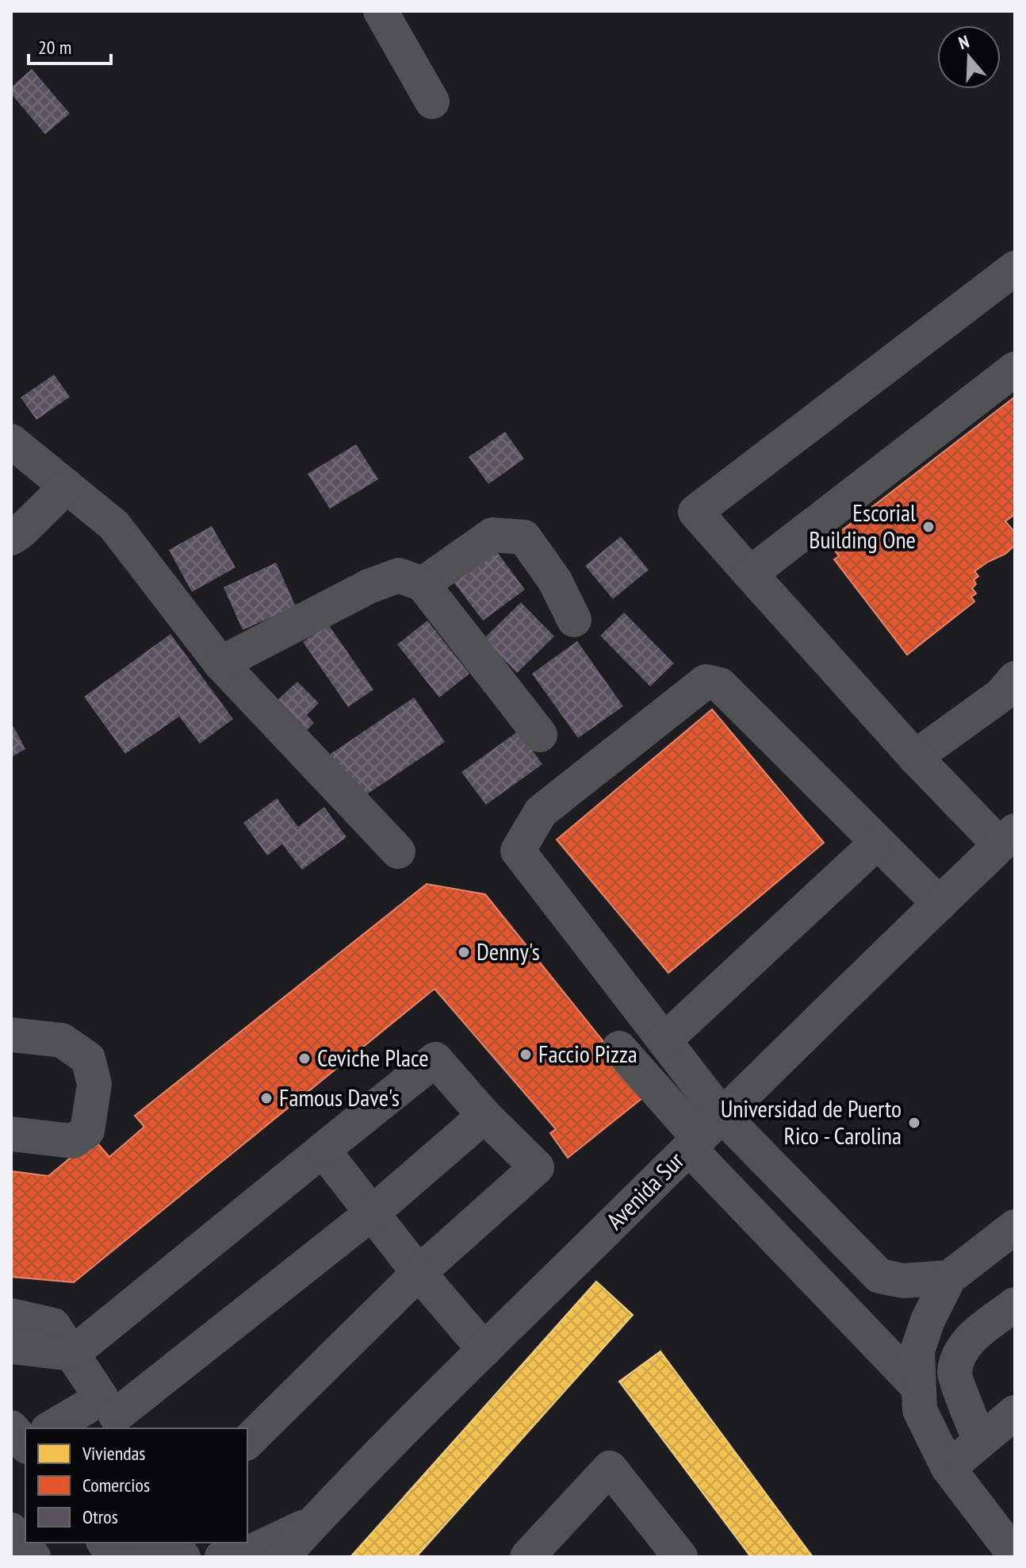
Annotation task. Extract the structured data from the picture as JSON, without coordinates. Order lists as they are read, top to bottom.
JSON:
{
  "streets": {
    "street": ["Avenida Sur"]
  },
  "places": [
    "Escorial Building One",
    "Denny's",
    "Faccio Pizza",
    "Ceviche Place",
    "Famous Dave's",
    "Universidad de Puerto Rico - Carolina"
  ],
  "legend": ["Viviendas", "Comercios", "Otros"],
  "scale_bar": "20 m",
  "north": "top"
}
